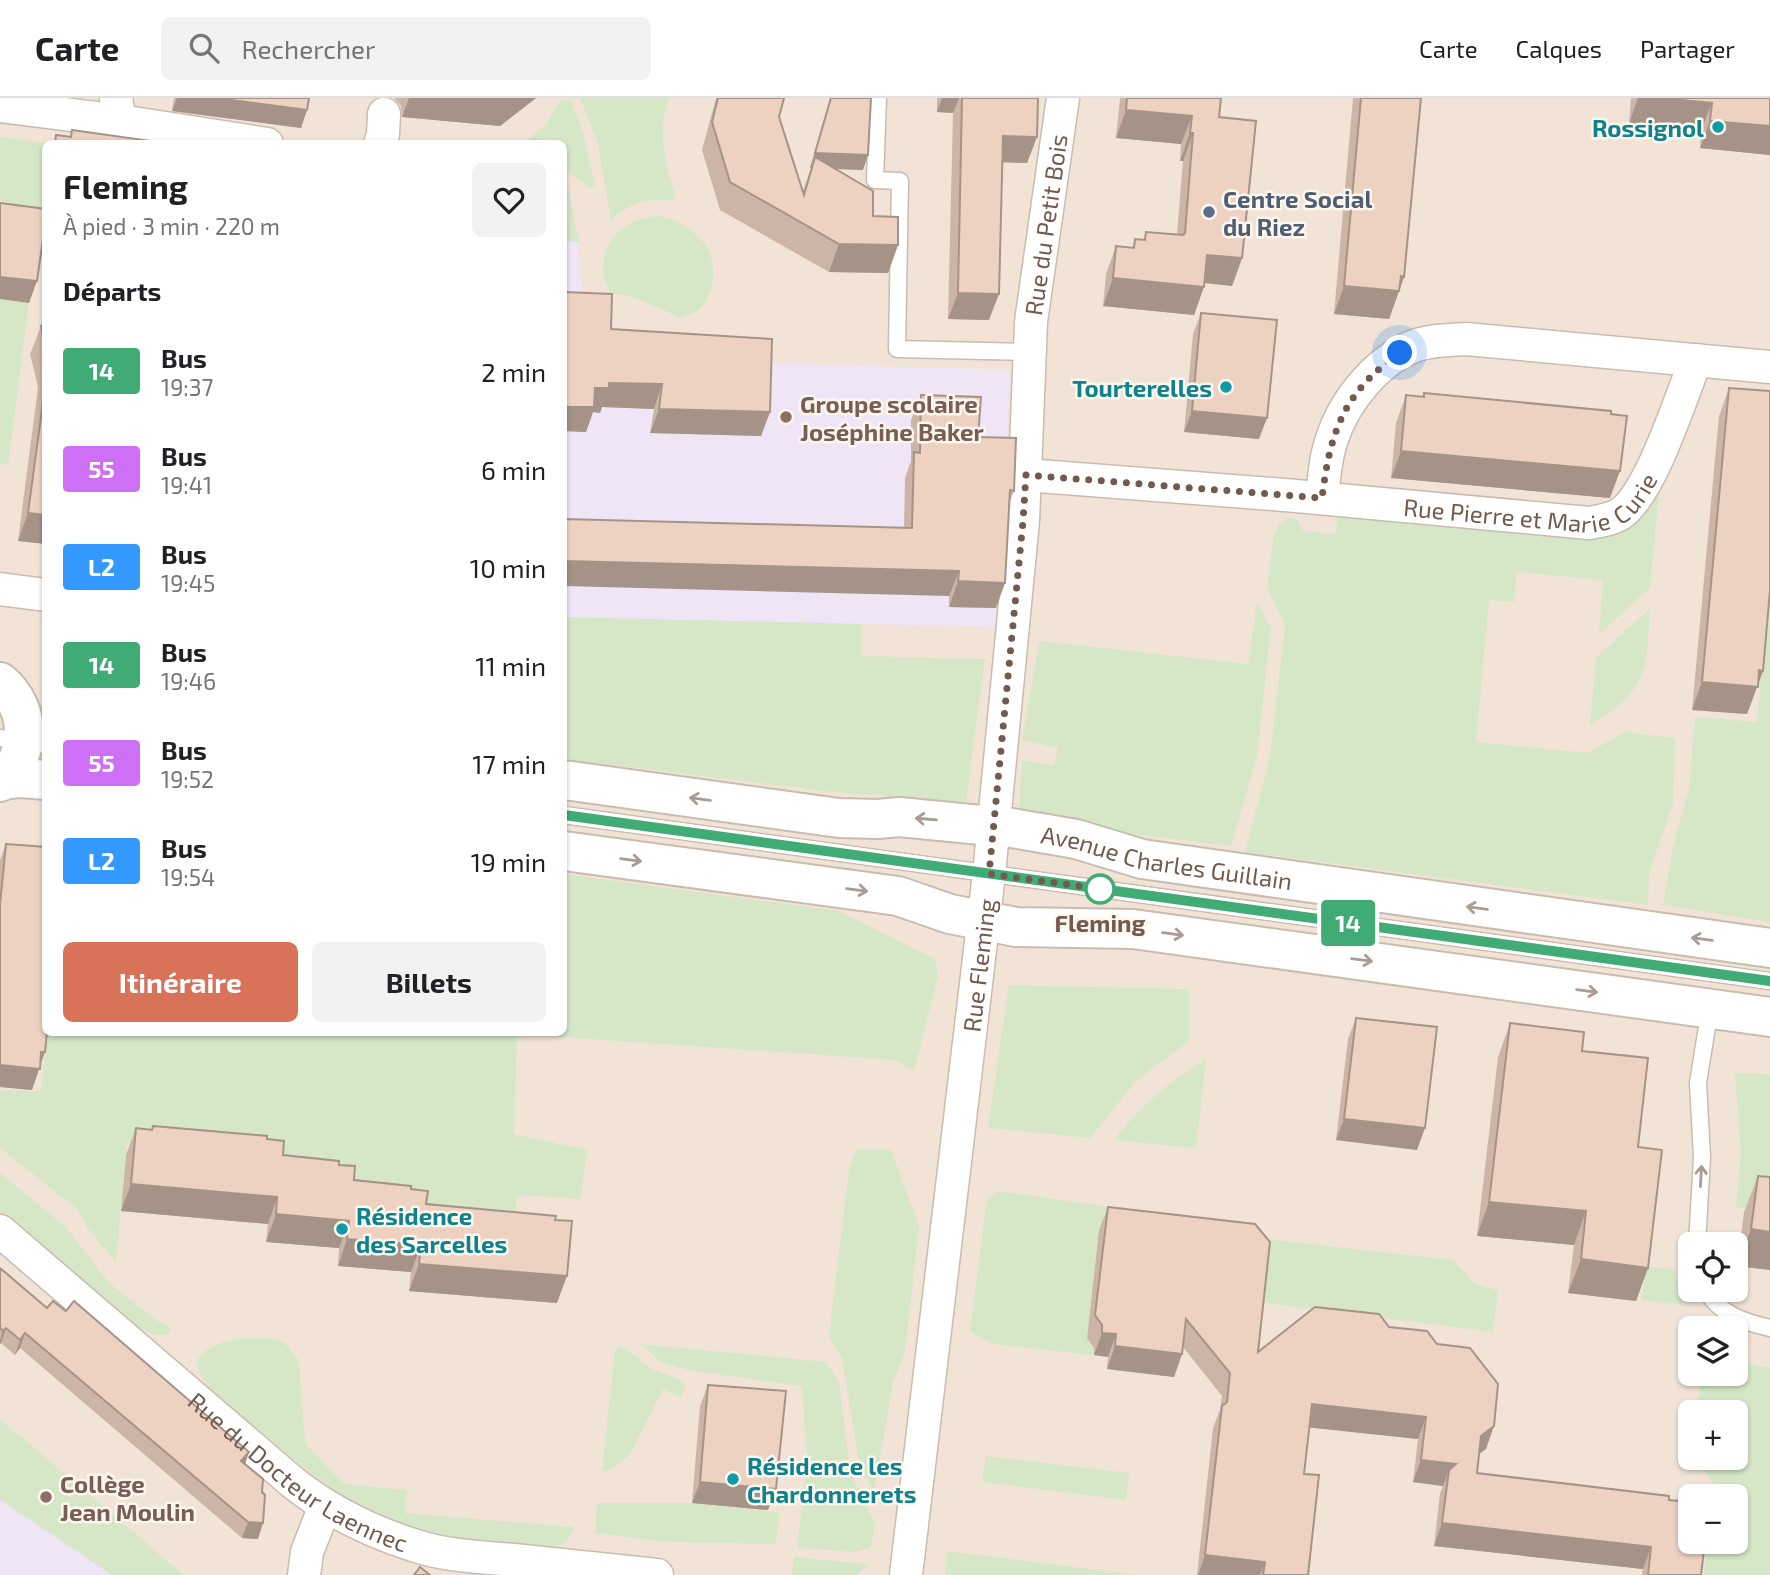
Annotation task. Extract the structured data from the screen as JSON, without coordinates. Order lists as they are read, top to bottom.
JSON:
{
  "streets": {
    "street": [
      "Rue du Petit Bois",
      "Rue Pierre et Marie Curie",
      "Avenue Charles Guillain",
      "Rue Fleming",
      "Rue du Docteur Laennec"
    ]
  },
  "crossings": [
    ["Rue du Petit Bois", "Rue Fleming"],
    ["Rue Pierre et Marie Curie", "Rue Fleming"],
    ["Avenue Charles Guillain", "Rue Fleming"]
  ],
  "places": [
    "Rossignol",
    "Centre Social du Riez",
    "Tourterelles",
    "Groupe scolaire Joséphine Baker",
    "Fleming",
    "Résidence des Sarcelles",
    "Résidence les Chardonnerets",
    "Collège Jean Moulin"
  ],
  "lines": ["bus line 14"],
  "page": {
    "header": "Carte",
    "search": "Rechercher",
    "nav": ["Carte", "Calques", "Partager"],
    "on_map": "14",
    "heading": [
      ["Fleming", "À pied · 3 min · 220 m"],
      "Départs"
    ],
    "list": [
      {
        "mark": "14",
        "name": "Bus",
        "note": "19:37",
        "value": "2 min"
      },
      {
        "mark": "55",
        "name": "Bus",
        "note": "19:41",
        "value": "6 min"
      },
      {
        "mark": "L2",
        "name": "Bus",
        "note": "19:45",
        "value": "10 min"
      },
      {
        "mark": "14",
        "name": "Bus",
        "note": "19:46",
        "value": "11 min"
      },
      {
        "mark": "55",
        "name": "Bus",
        "note": "19:52",
        "value": "17 min"
      },
      {
        "mark": "L2",
        "name": "Bus",
        "note": "19:54",
        "value": "19 min"
      }
    ],
    "buttons": ["Itinéraire", "Billets"],
    "map_buttons": ["+", "−"]
  }
}
